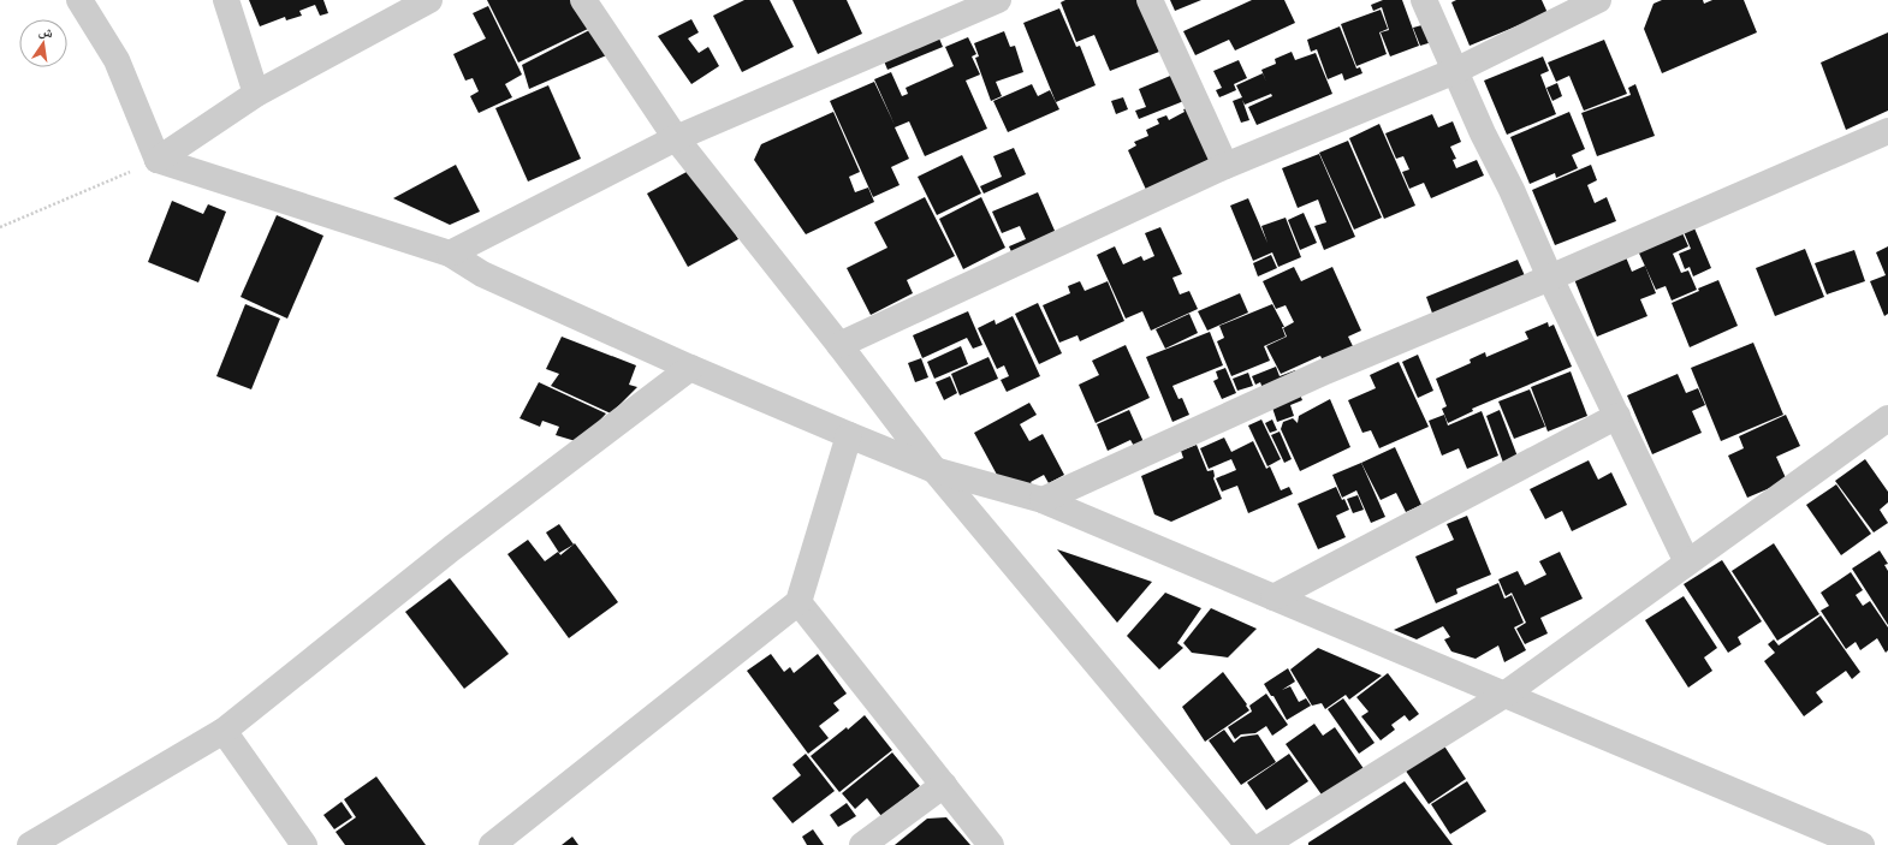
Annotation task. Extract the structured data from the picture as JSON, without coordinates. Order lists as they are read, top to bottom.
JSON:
{
  "north": "top"
}
